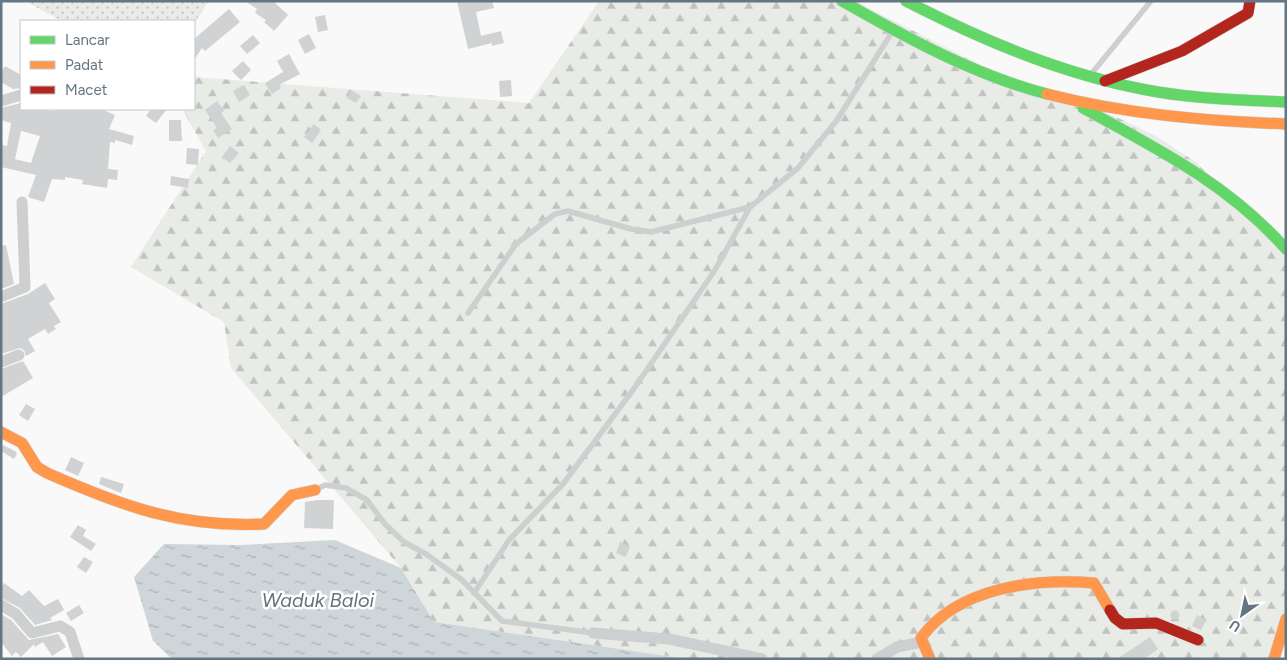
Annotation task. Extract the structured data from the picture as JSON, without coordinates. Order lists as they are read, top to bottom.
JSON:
{
  "water": ["Waduk Baloi"],
  "legend": ["Lancar", "Padat", "Macet"],
  "north": "bottom left"
}
